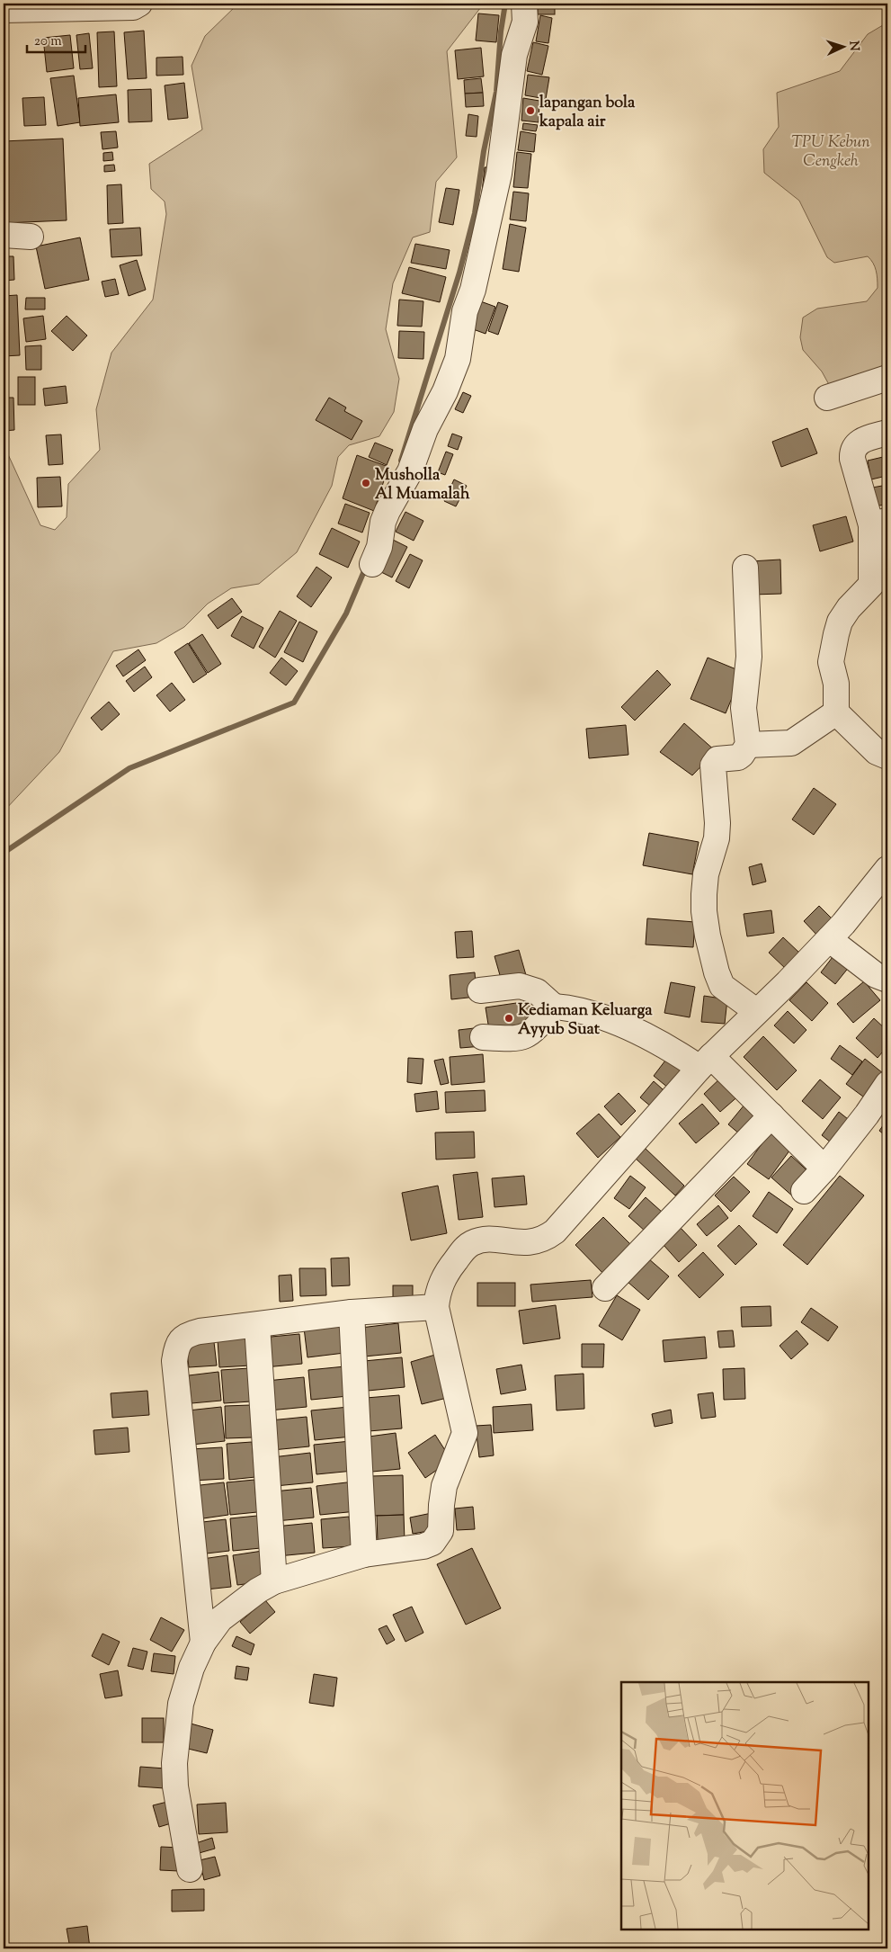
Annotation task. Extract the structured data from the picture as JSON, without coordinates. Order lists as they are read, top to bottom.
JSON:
{
  "parks": ["TPU Kebun Cengkeh"],
  "places": ["lapangan bola kapala air", "Musholla Al Muamalah", "Kediaman Keluarga Ayyub Suat"],
  "scale_bar": "20 m",
  "north": "right"
}
